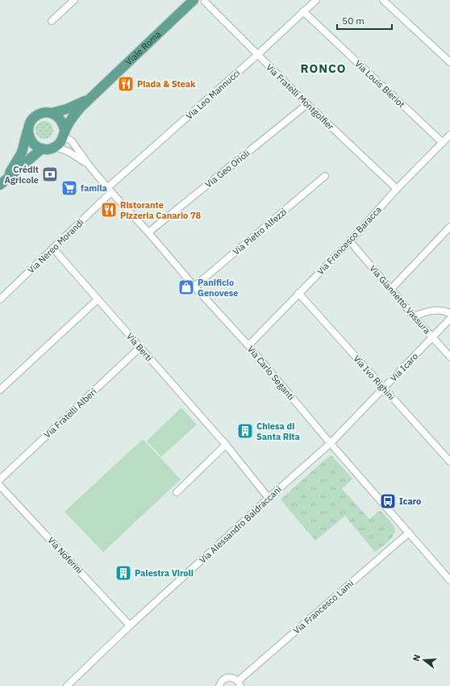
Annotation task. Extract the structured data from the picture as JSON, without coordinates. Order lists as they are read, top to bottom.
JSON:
{
  "streets": {
    "main road": ["Viale Roma"],
    "street": [
      "Via Louis Bleriot",
      "Via Leo Mannucci",
      "Via Fratelli Montgolfier",
      "Via Geo Orioli",
      "Via Pietro Alfezzi",
      "Via Francesco Baracca",
      "Via Nereo Morandi",
      "Via Giannetto Vassura",
      "Via Berti",
      "Via Icaro",
      "Via Carlo Seganti",
      "Via Ivo Righini",
      "Via Fratelli Alberi",
      "Via Alessandro Baldraccani",
      "Via Noferini",
      "Via Francesco Lami"
    ]
  },
  "crossings": [
    ["Viale Roma", "Via Carlo Seganti"],
    ["Via Louis Bleriot", "Via Leo Mannucci"],
    ["Via Louis Bleriot", "Via Francesco Baracca"],
    ["Via Leo Mannucci", "Via Fratelli Montgolfier"],
    ["Via Leo Mannucci", "Via Nereo Morandi"],
    ["Via Leo Mannucci", "Via Carlo Seganti"],
    ["Via Fratelli Montgolfier", "Via Geo Orioli"],
    ["Via Fratelli Montgolfier", "Via Francesco Baracca"],
    ["Via Geo Orioli", "Via Carlo Seganti"],
    ["Via Pietro Alfezzi", "Via Carlo Seganti"],
    ["Via Francesco Baracca", "Via Giannetto Vassura"],
    ["Via Francesco Baracca", "Via Carlo Seganti"],
    ["Via Francesco Baracca", "Via Ivo Righini"],
    ["Via Nereo Morandi", "Via Berti"],
    ["Via Nereo Morandi", "Via Carlo Seganti"],
    ["Via Giannetto Vassura", "Via Icaro"],
    ["Via Berti", "Via Fratelli Alberi"],
    ["Via Berti", "Via Alessandro Baldraccani"],
    ["Via Icaro", "Via Carlo Seganti"],
    ["Via Icaro", "Via Ivo Righini"],
    ["Via Icaro", "Via Alessandro Baldraccani"],
    ["Via Carlo Seganti", "Via Alessandro Baldraccani"],
    ["Via Carlo Seganti", "Via Francesco Lami"],
    ["Via Alessandro Baldraccani", "Via Noferini"]
  ],
  "districts": ["RONCO"],
  "places": {
    "restaurant": ["Piada & Steak", "Ristorante Pizzeria Canario 78"],
    "bank": ["Crédit Agricole"],
    "supermarket": ["famila"],
    "shop": ["Panificio Genovese"],
    "building": ["Chiesa di Santa Rita", "Palestra Viroli"],
    "bus stop": ["Icaro"]
  },
  "scale_bar": "50 m",
  "north": "left"
}
